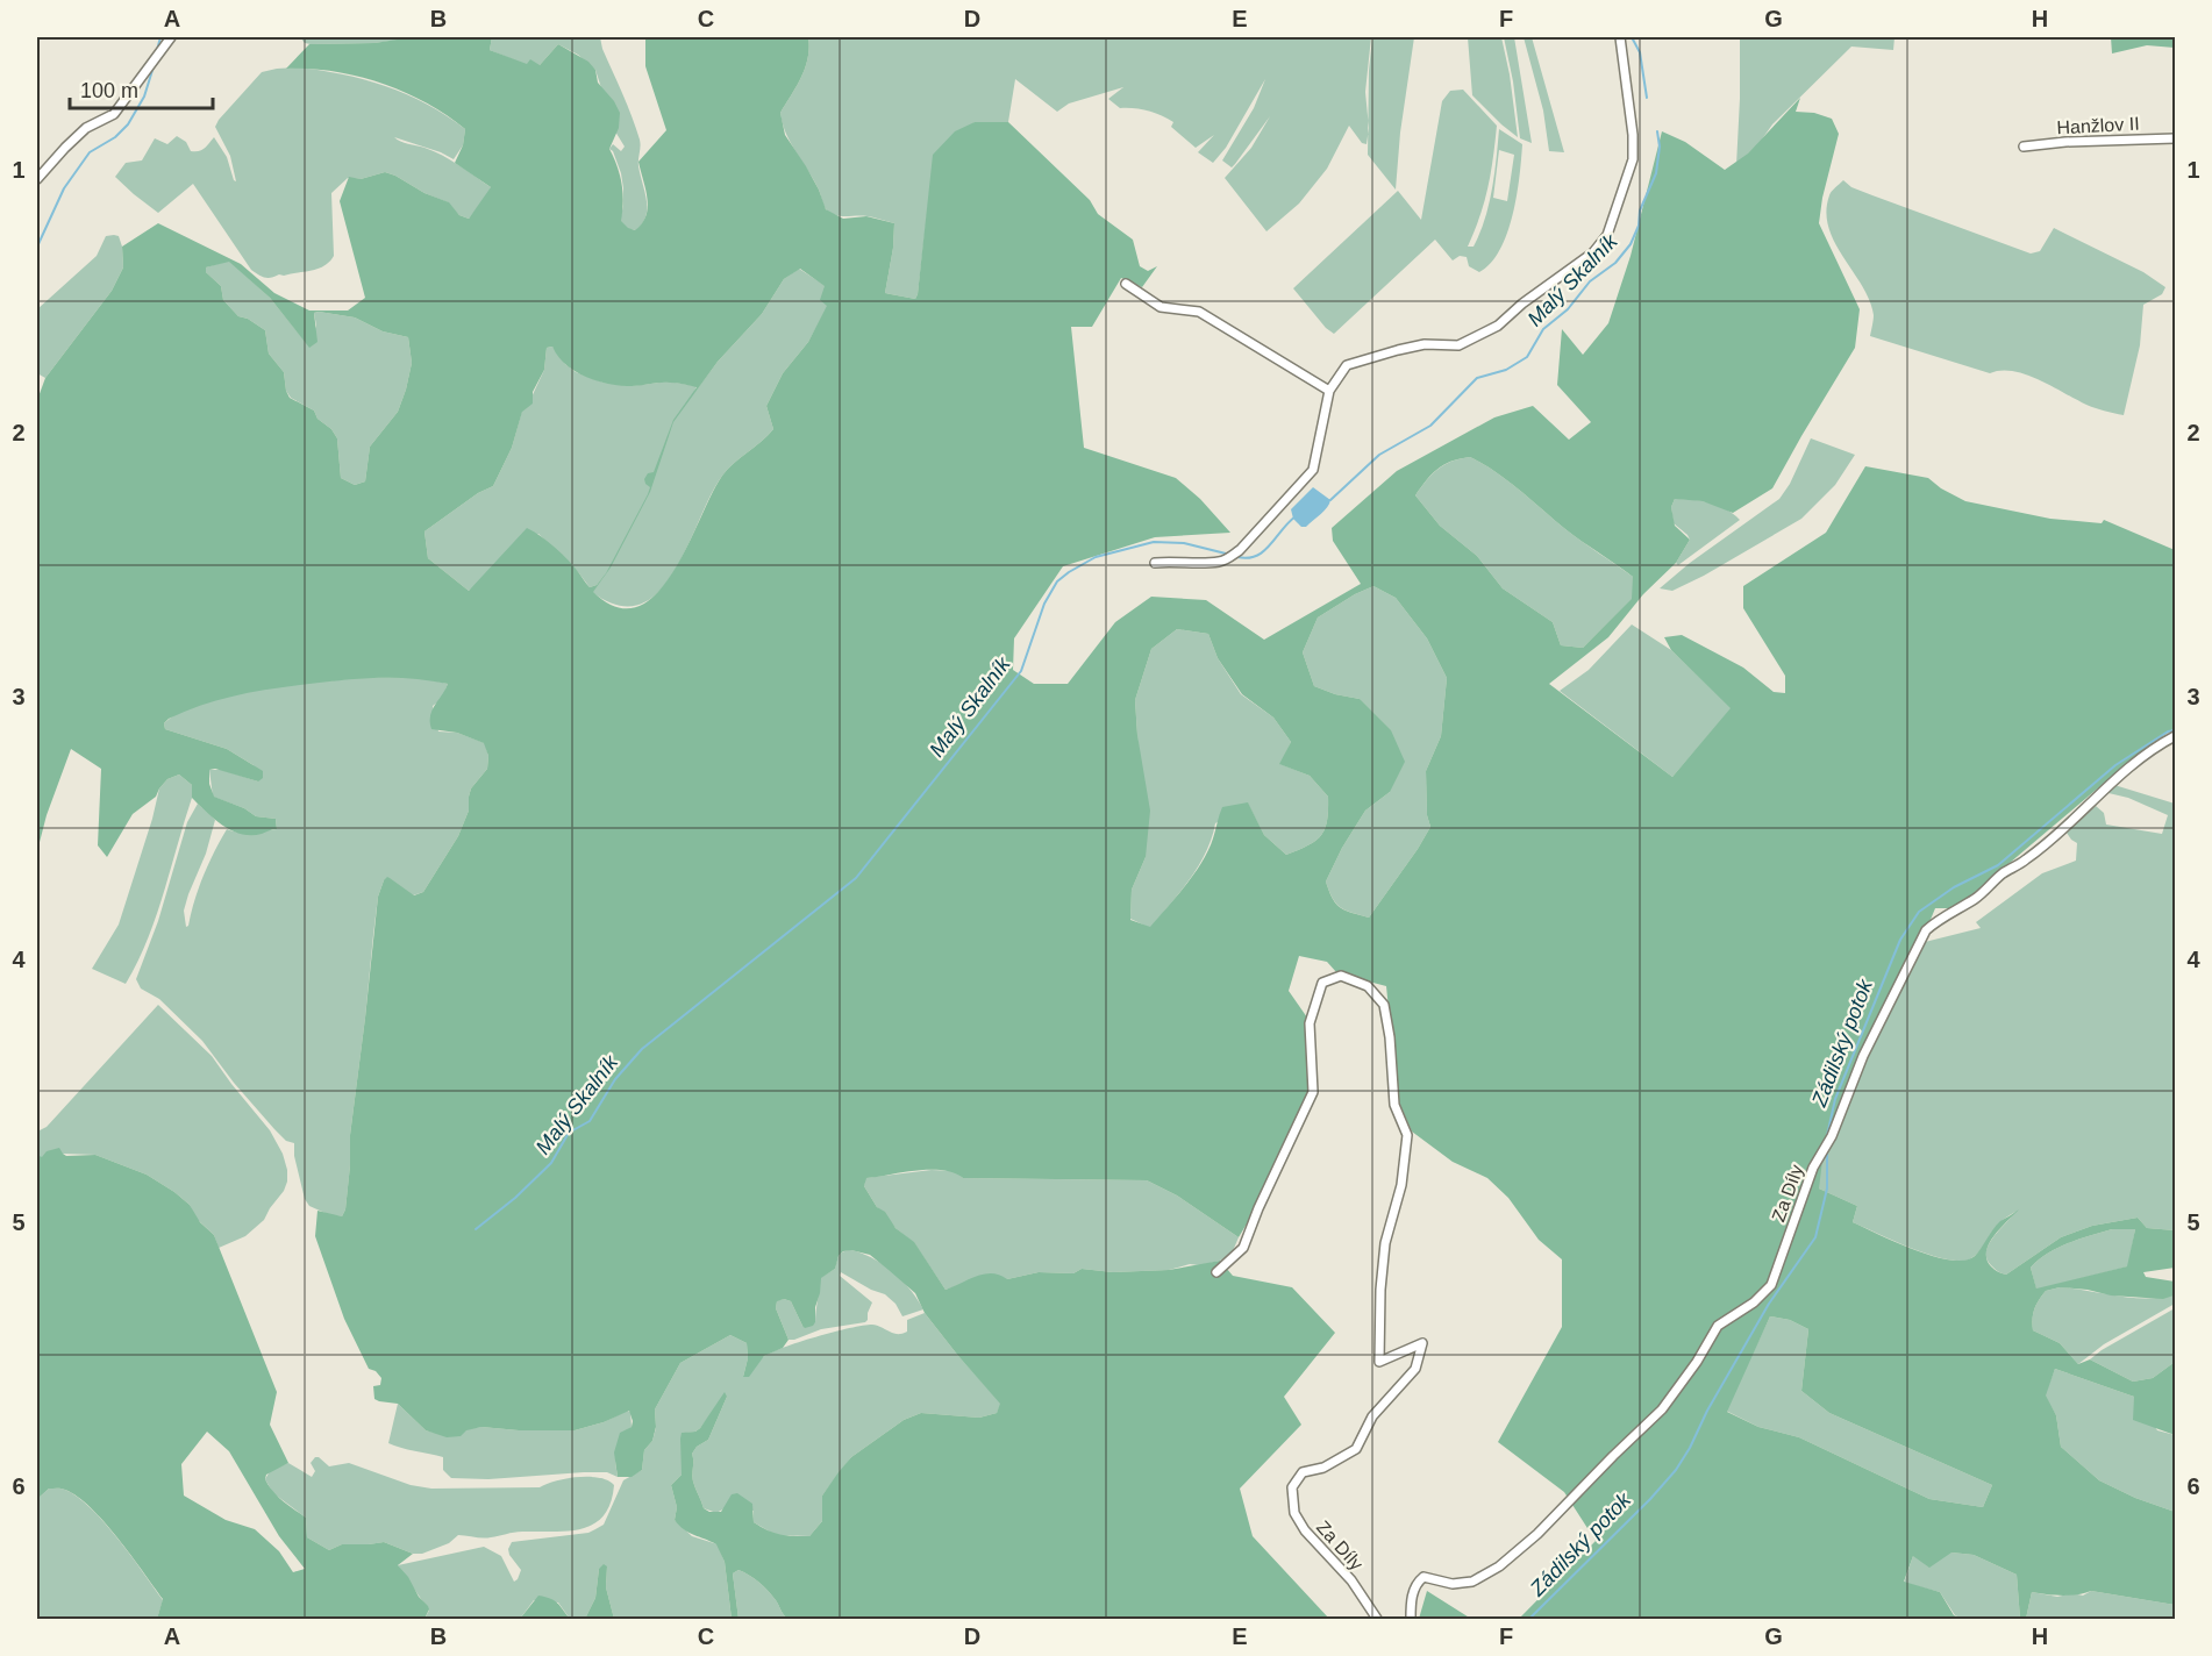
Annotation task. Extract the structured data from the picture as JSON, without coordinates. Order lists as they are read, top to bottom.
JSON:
{
  "streets": {
    "street": ["Hanžlov II", "Za Díly"]
  },
  "water": ["Malý Skalník", "Zádilský potok"],
  "scale_bar": "100 m",
  "grid": {
    "columns": [
      "A",
      "B",
      "C",
      "D",
      "E",
      "F",
      "G",
      "H"
    ],
    "rows": [
      "1",
      "2",
      "3",
      "4",
      "5",
      "6"
    ]
  }
}
